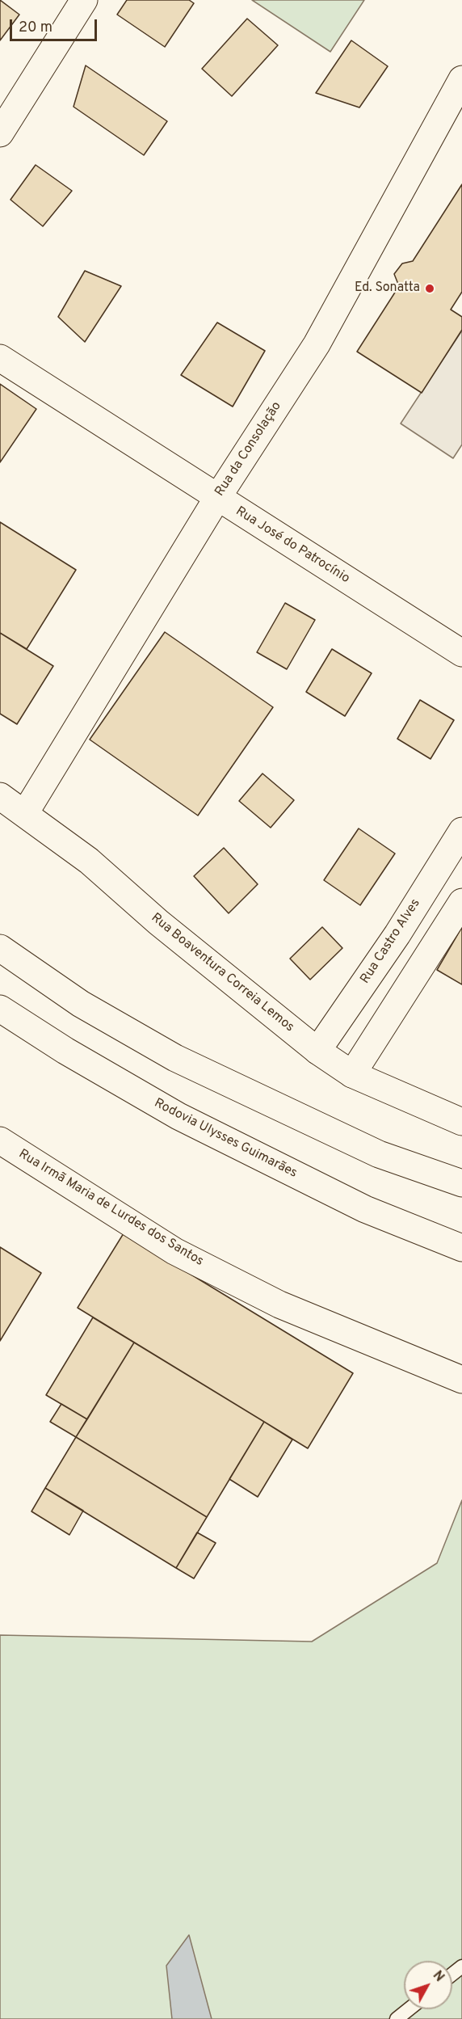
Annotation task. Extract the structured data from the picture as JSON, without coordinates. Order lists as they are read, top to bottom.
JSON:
{
  "streets": {
    "main road": [
      "Rua da Consolação",
      "Rua José do Patrocínio",
      "Rua Castro Alves",
      "Rua Boaventura Correia Lemos",
      "Rodovia Ulysses Guimarães",
      "Rua Irmã Maria de Lurdes dos Santos"
    ]
  },
  "crossings": [
    ["Rua da Consolação", "Rua José do Patrocínio"],
    ["Rua da Consolação", "Rua Boaventura Correia Lemos"],
    ["Rua Castro Alves", "Rua Boaventura Correia Lemos"]
  ],
  "places": ["Ed. Sonatta"],
  "scale_bar": "20 m",
  "north": "top right"
}
